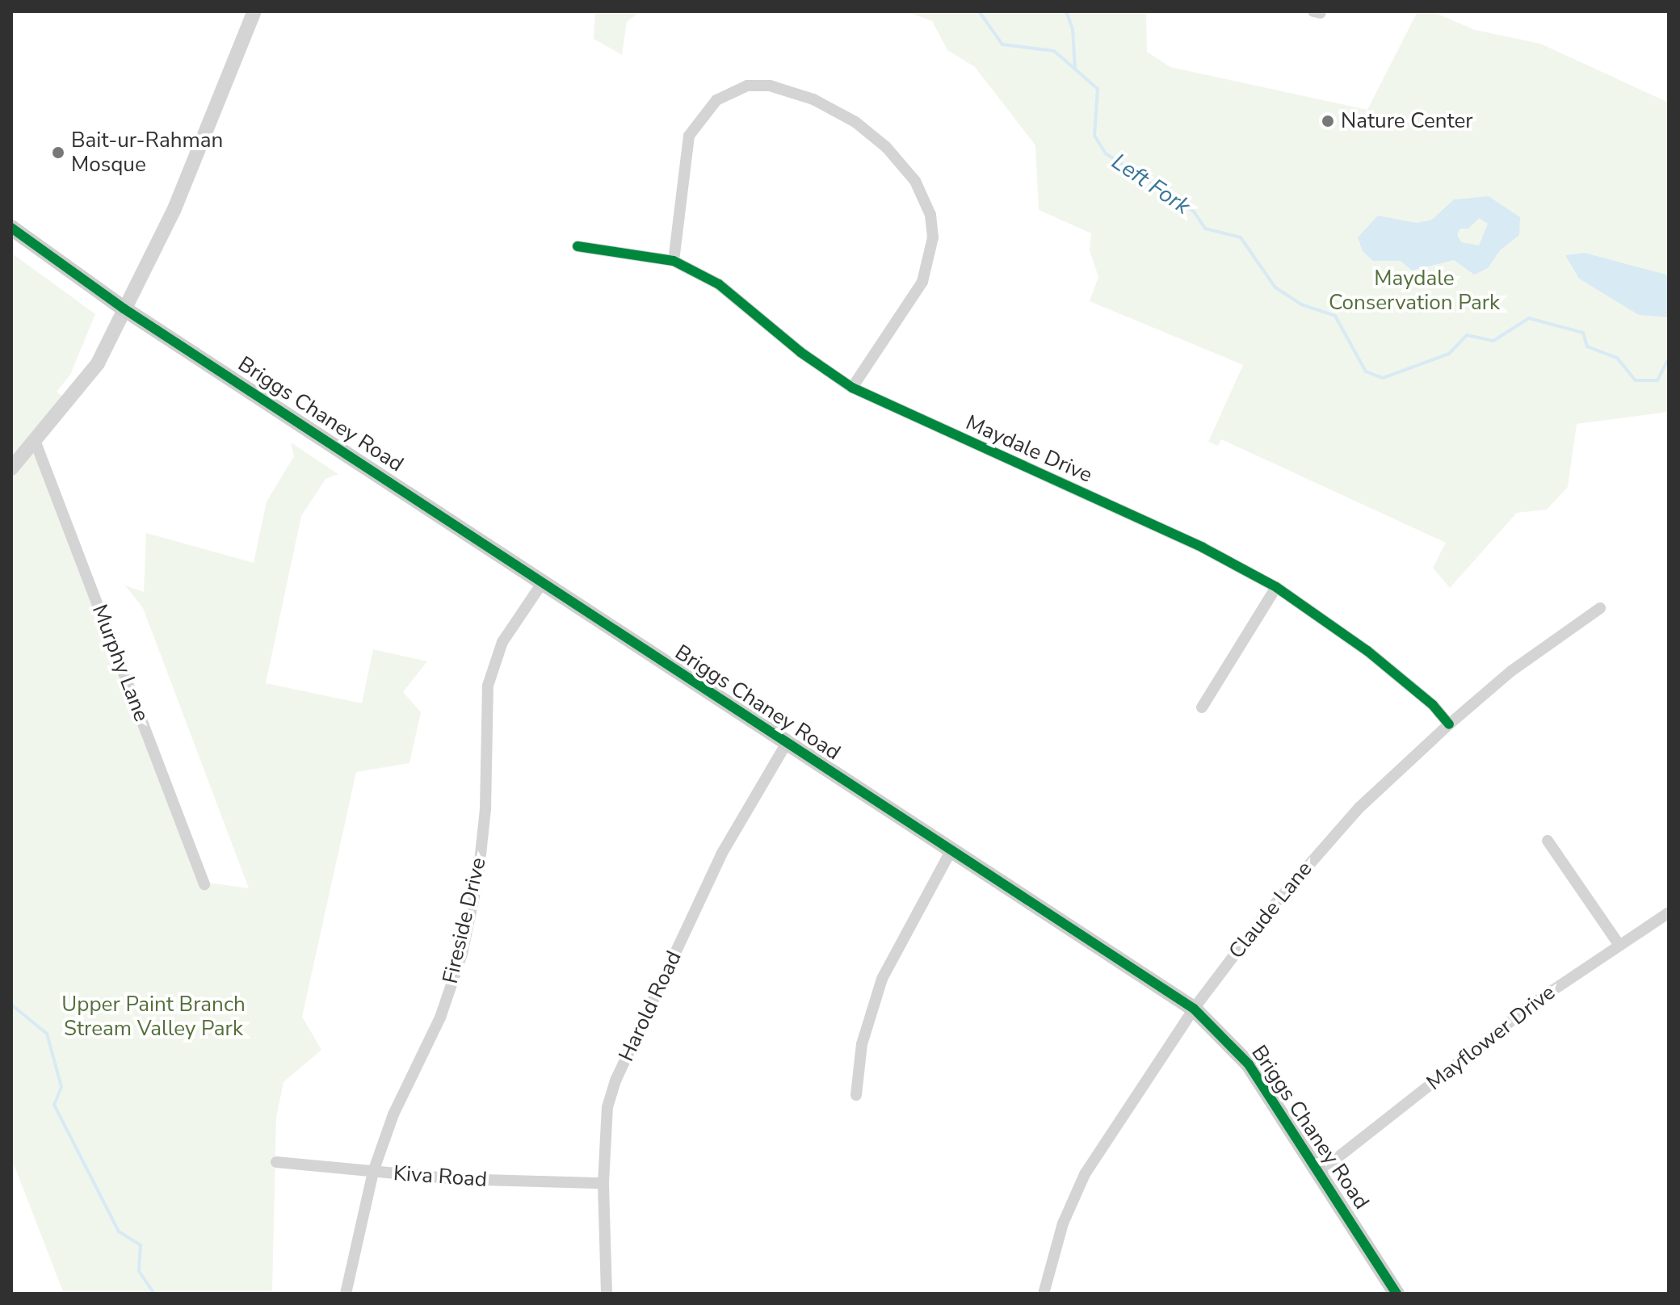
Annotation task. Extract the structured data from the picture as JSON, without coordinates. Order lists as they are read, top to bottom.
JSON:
{
  "streets": {
    "main road": ["Briggs Chaney Road"],
    "street": [
      "Maydale Drive",
      "Murphy Lane",
      "Claude Lane",
      "Fireside Drive",
      "Harold Road",
      "Mayflower Drive",
      "Kiva Road"
    ]
  },
  "crossings": [
    ["Briggs Chaney Road", "Claude Lane"],
    ["Briggs Chaney Road", "Fireside Drive"],
    ["Briggs Chaney Road", "Harold Road"],
    ["Briggs Chaney Road", "Mayflower Drive"],
    ["Maydale Drive", "Claude Lane"],
    ["Fireside Drive", "Kiva Road"],
    ["Harold Road", "Kiva Road"]
  ],
  "water": ["Left Fork"],
  "parks": ["Maydale Conservation Park", "Upper Paint Branch Stream Valley Park"],
  "places": ["Nature Center", "Bait-ur-Rahman Mosque"]
}
